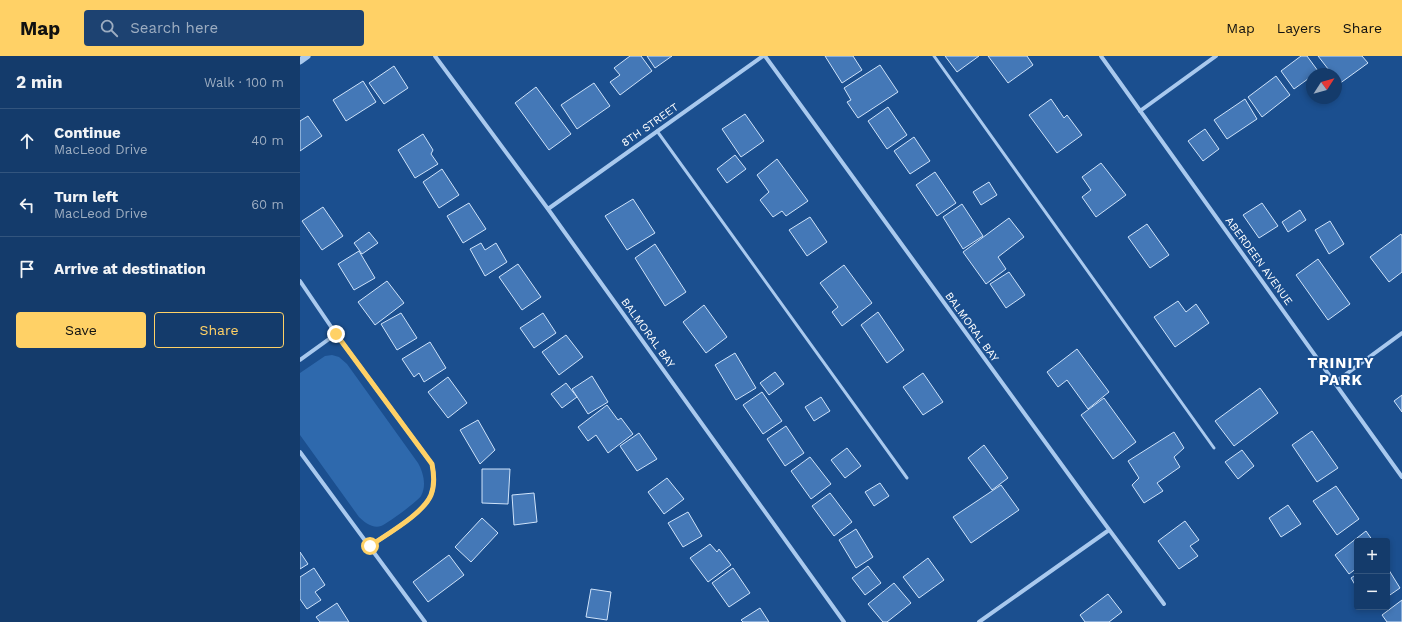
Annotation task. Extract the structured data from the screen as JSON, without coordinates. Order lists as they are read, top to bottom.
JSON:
{
  "streets": {
    "street": ["8TH STREET", "ABERDEEN AVENUE", "BALMORAL BAY"]
  },
  "crossings": [
    ["8TH STREET", "BALMORAL BAY"]
  ],
  "districts": ["TRINITY PARK"],
  "north": "top right",
  "page": {
    "header": "Map",
    "search": "Search here",
    "nav": ["Map", "Layers", "Share"],
    "heading": ["2 min", "Walk · 100 m"],
    "list": [
      ["Continue", "MacLeod Drive", "40 m"],
      ["Turn left", "MacLeod Drive", "60 m"],
      "Arrive at destination"
    ],
    "buttons": ["Save", "Share"],
    "map_buttons": ["+", "−"]
  }
}
